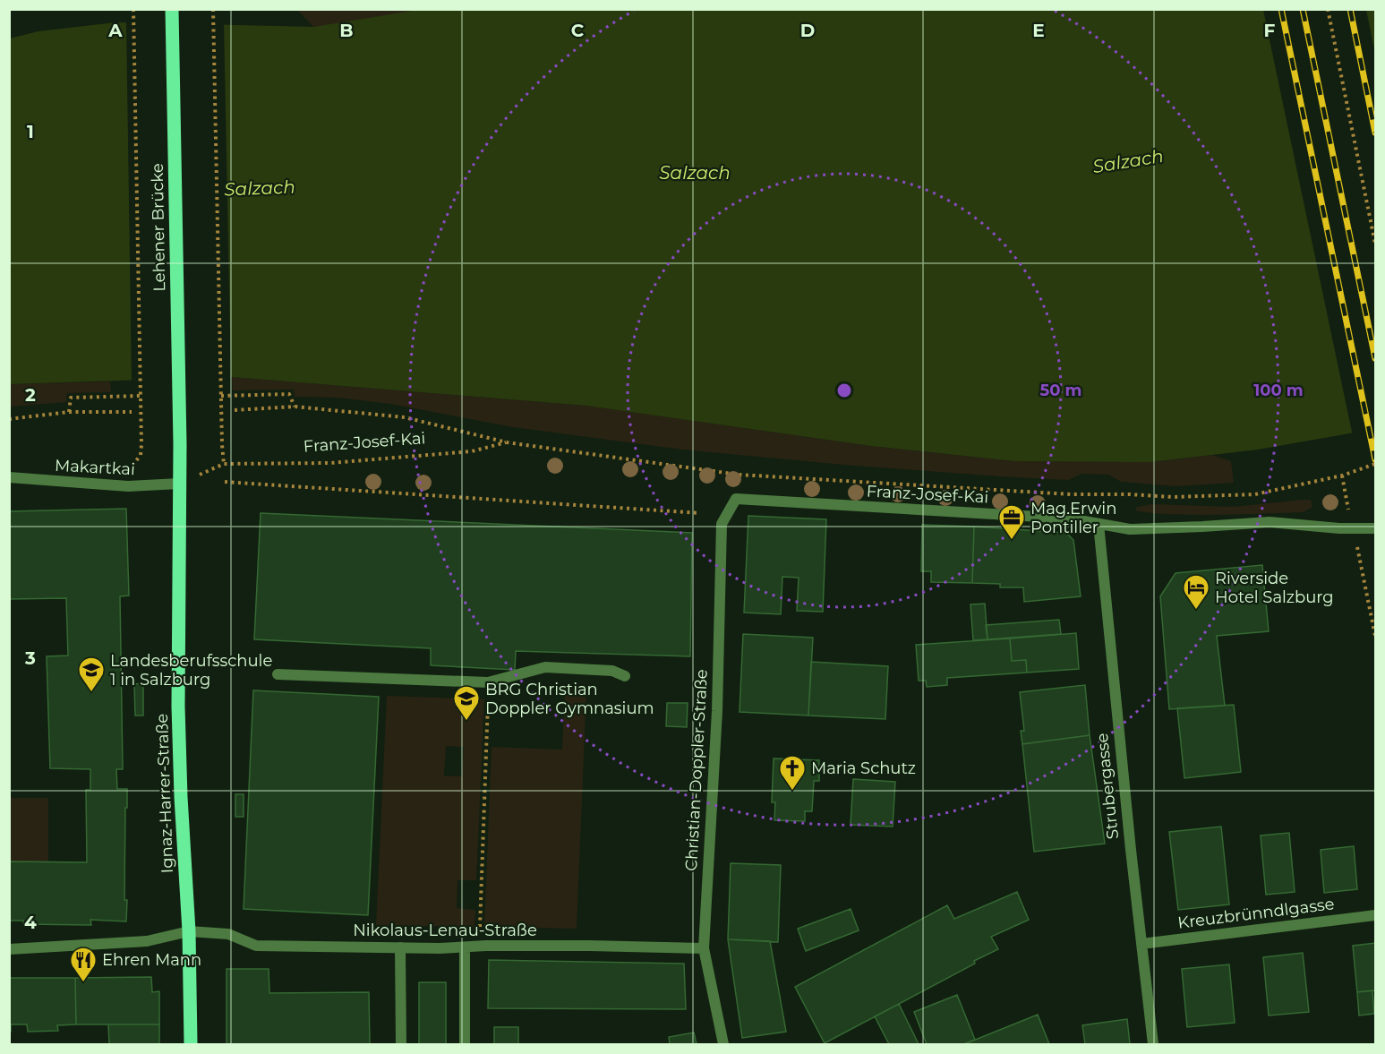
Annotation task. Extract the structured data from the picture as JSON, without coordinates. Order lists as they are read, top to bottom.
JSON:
{
  "streets": {
    "main road": ["Lehener Brücke", "Ignaz-Harrer-Straße"],
    "street": [
      "Franz-Josef-Kai",
      "Makartkai",
      "Christian-Doppler-Straße",
      "Strubergasse",
      "Kreuzbrünndlgasse",
      "Nikolaus-Lenau-Straße"
    ]
  },
  "crossings": [
    ["Lehener Brücke", "Ignaz-Harrer-Straße"],
    ["Franz-Josef-Kai", "Christian-Doppler-Straße"],
    ["Franz-Josef-Kai", "Strubergasse"],
    ["Makartkai", "Ignaz-Harrer-Straße"],
    ["Christian-Doppler-Straße", "Nikolaus-Lenau-Straße"],
    ["Strubergasse", "Kreuzbrünndlgasse"],
    ["Ignaz-Harrer-Straße", "Nikolaus-Lenau-Straße"]
  ],
  "water": ["Salzach"],
  "places": {
    "office": ["Mag.Erwin Pontiller"],
    "hotel": ["Riverside Hotel Salzburg"],
    "school or university": ["Landesberufsschule 1 in Salzburg", "BRG Christian Doppler Gymnasium"],
    "church": ["Maria Schutz"],
    "restaurant": ["Ehren Mann"]
  },
  "grid": {
    "columns": [
      "A",
      "B",
      "C",
      "D",
      "E",
      "F"
    ],
    "rows": [
      "1",
      "2",
      "3",
      "4"
    ]
  },
  "rings": ["50 m", "100 m"]
}
